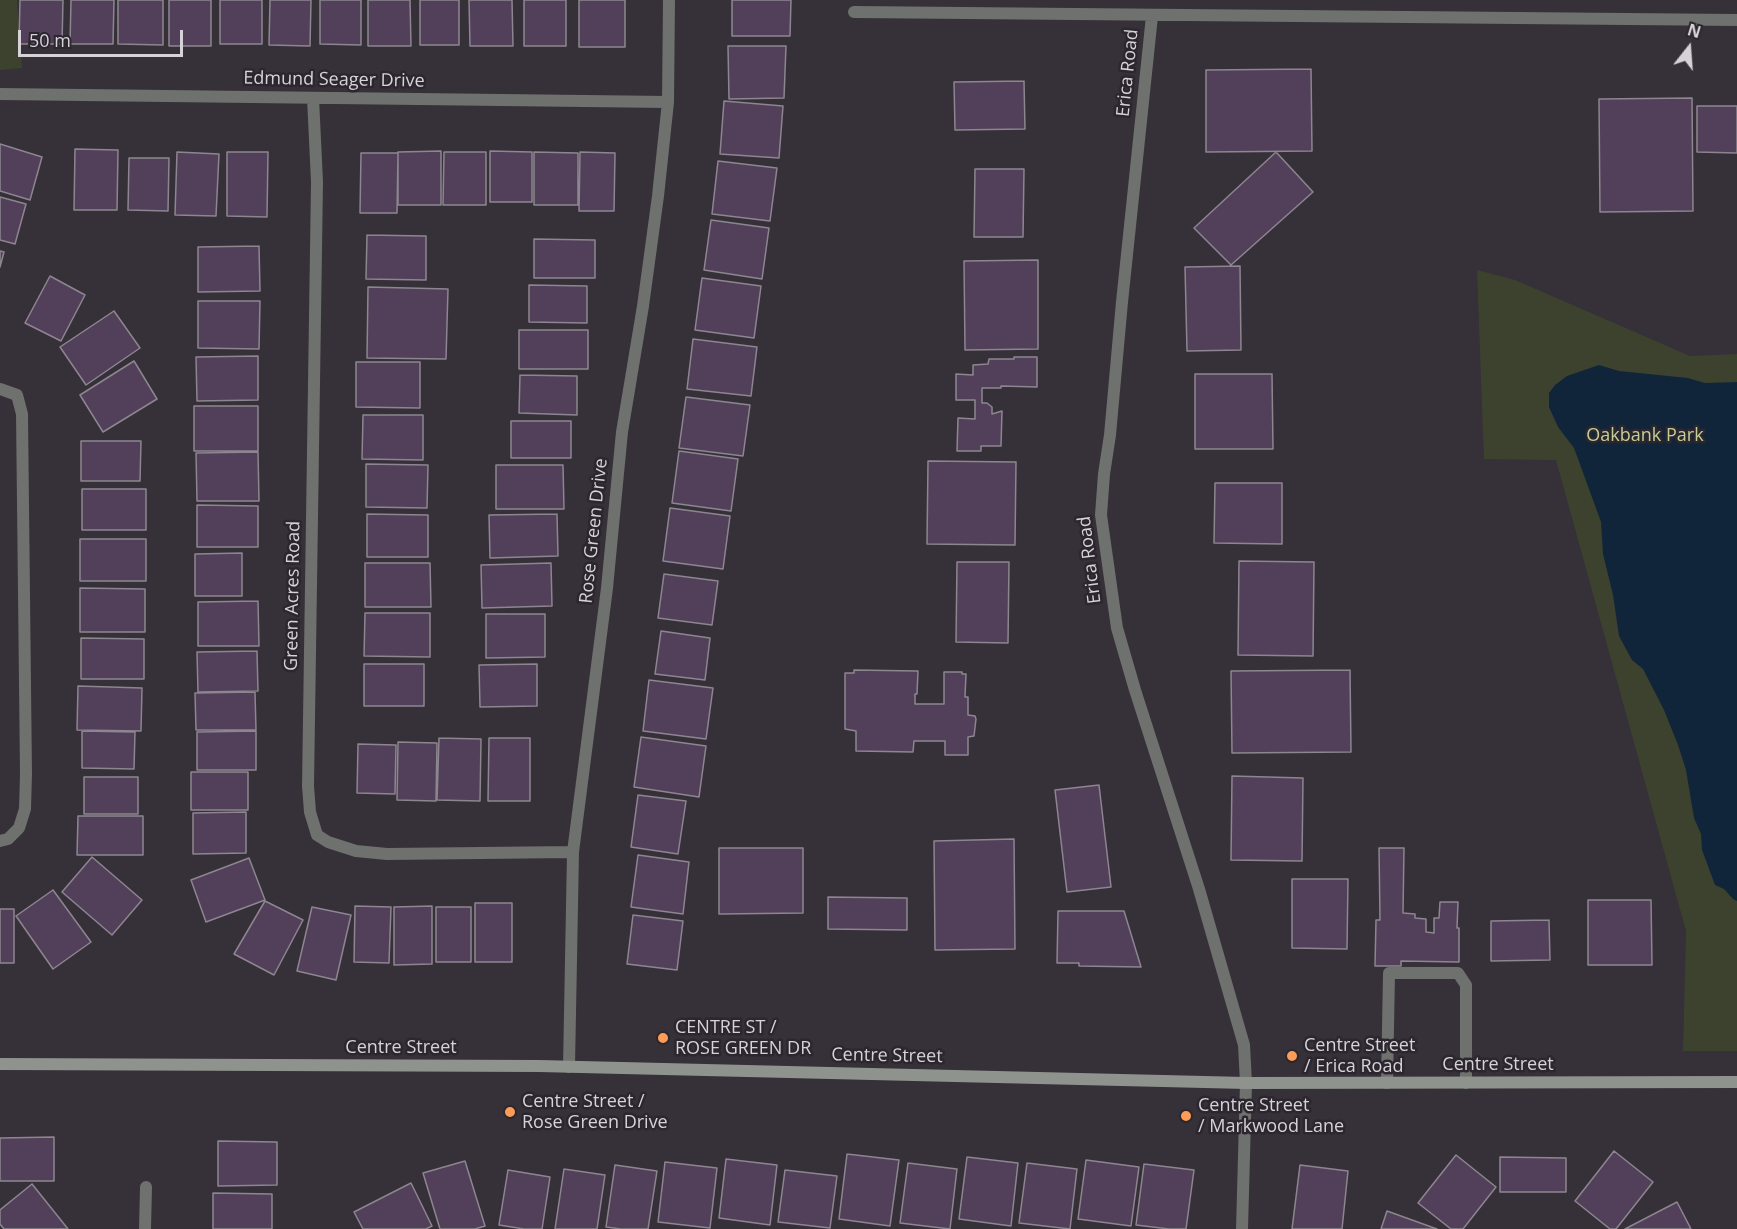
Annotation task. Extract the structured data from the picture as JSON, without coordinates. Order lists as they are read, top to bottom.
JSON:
{
  "streets": {
    "main road": ["Centre Street"],
    "street": [
      "Erica Road",
      "Edmund Seager Drive",
      "Rose Green Drive",
      "Green Acres Road"
    ]
  },
  "crossings": [
    ["Erica Road", "Centre Street"],
    ["Edmund Seager Drive", "Rose Green Drive"],
    ["Edmund Seager Drive", "Green Acres Road"],
    ["Rose Green Drive", "Green Acres Road"],
    ["Rose Green Drive", "Centre Street"]
  ],
  "parks": ["Oakbank Park"],
  "places": [
    "CENTRE ST / ROSE GREEN DR",
    "Centre Street / Erica Road",
    "Centre Street / Rose Green Drive",
    "Centre Street / Markwood Lane"
  ],
  "scale_bar": "50 m",
  "north": "top"
}
